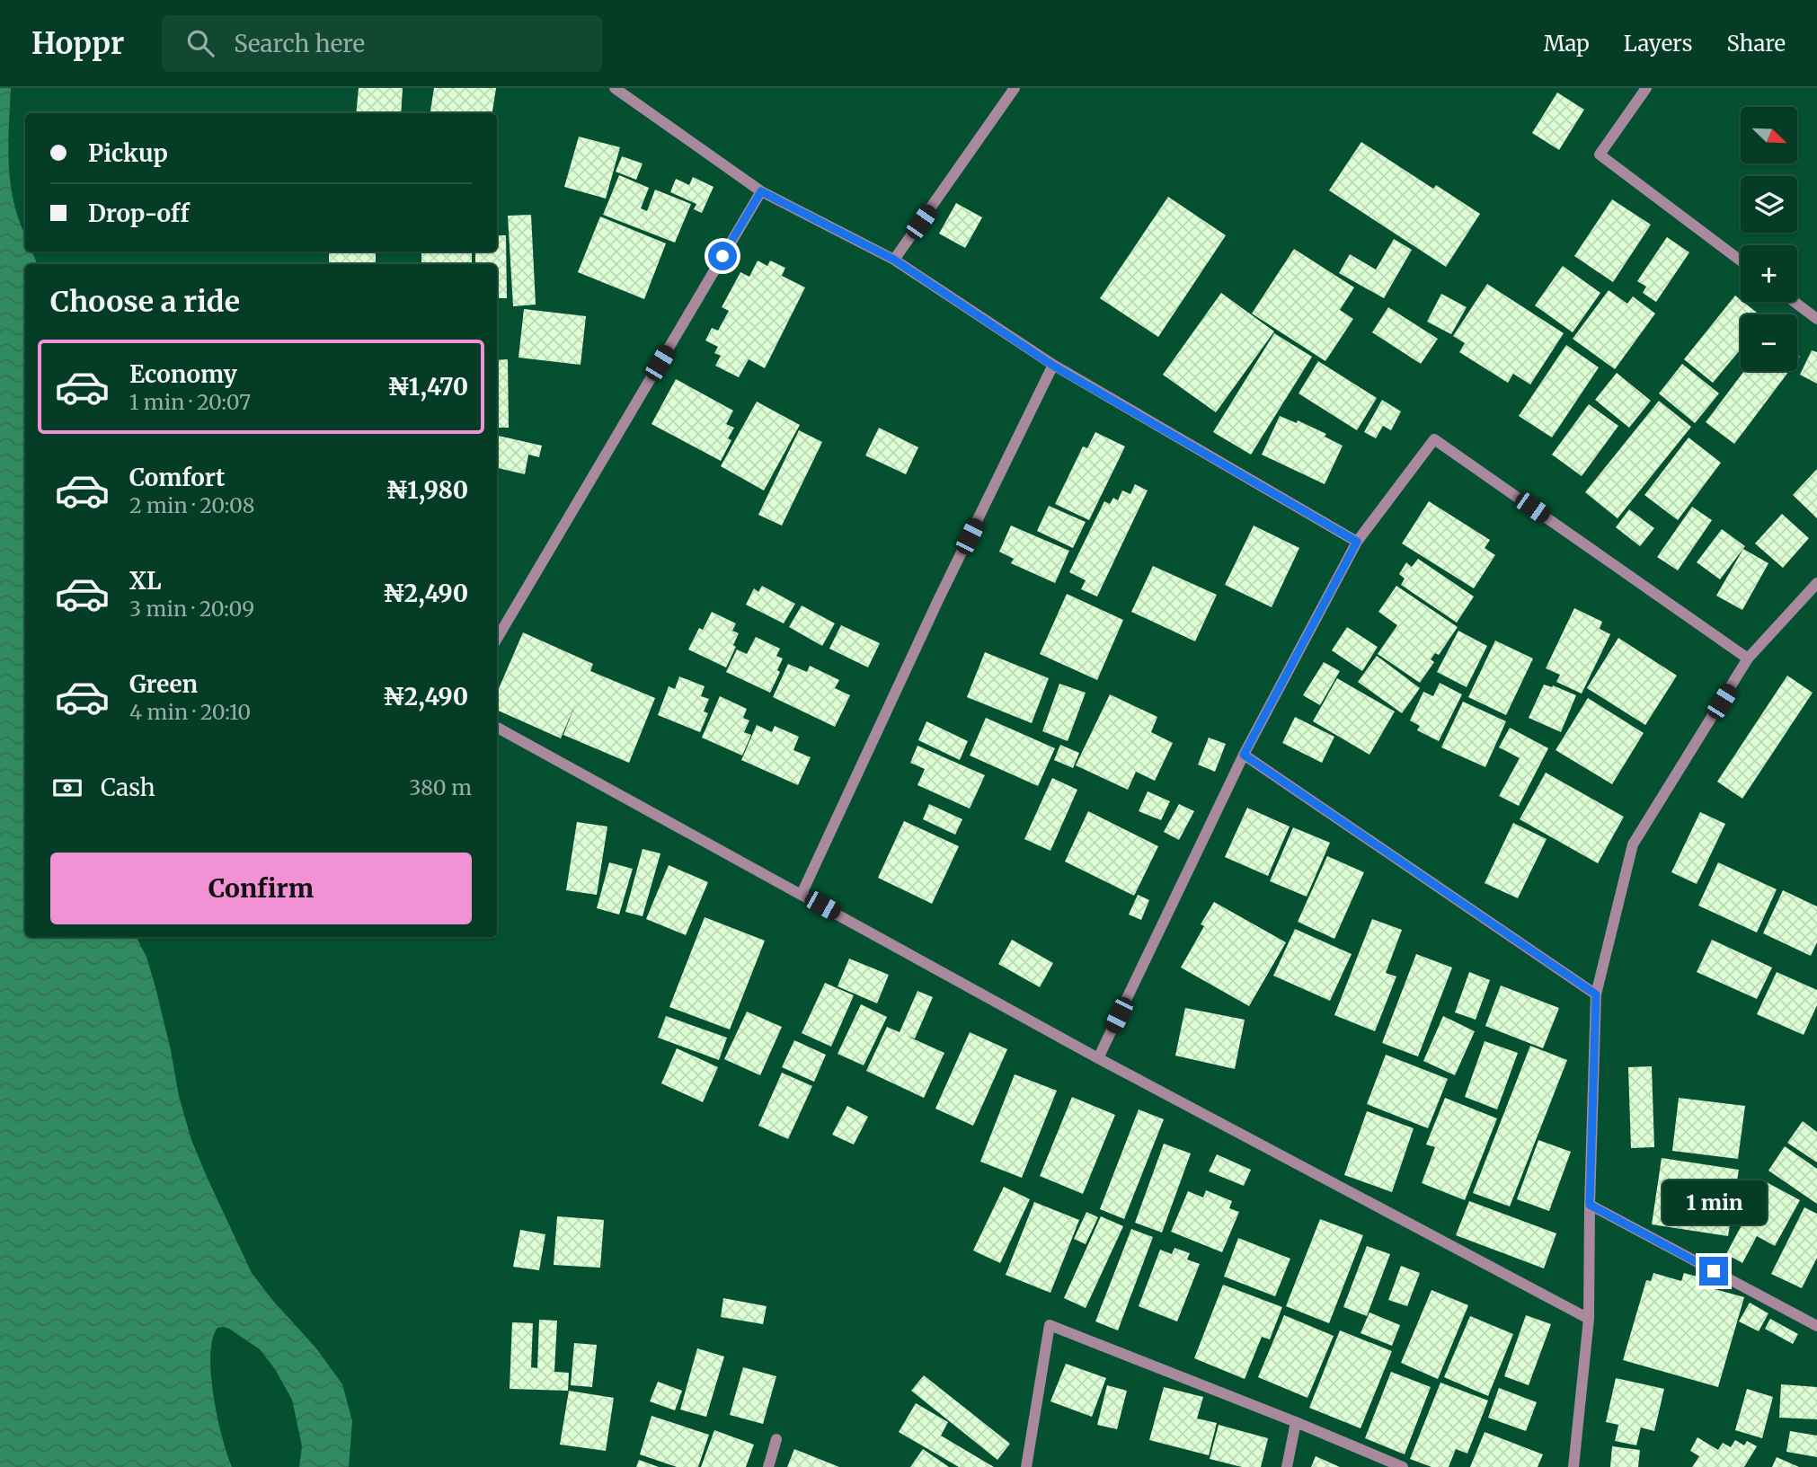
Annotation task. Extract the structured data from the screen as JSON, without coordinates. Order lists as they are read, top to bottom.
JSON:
{
  "north": "bottom right",
  "page": {
    "header": "Hoppr",
    "search": "Search here",
    "nav": ["Map", "Layers", "Share"],
    "map_buttons": ["+", "−"],
    "banner": ["Pickup", "Drop-off"],
    "heading": "Choose a ride",
    "list": [
      {
        "name": "Economy",
        "note": "1 min · 20:07",
        "value": "₦1,470"
      },
      {
        "name": "Comfort",
        "note": "2 min · 20:08",
        "value": "₦1,980"
      },
      {
        "name": "XL",
        "note": "3 min · 20:09",
        "value": "₦2,490"
      },
      {
        "name": "Green",
        "note": "4 min · 20:10",
        "value": "₦2,490"
      }
    ],
    "pay": ["Cash", "380 m"],
    "buttons": "Confirm",
    "bubble": "1 min"
  }
}
